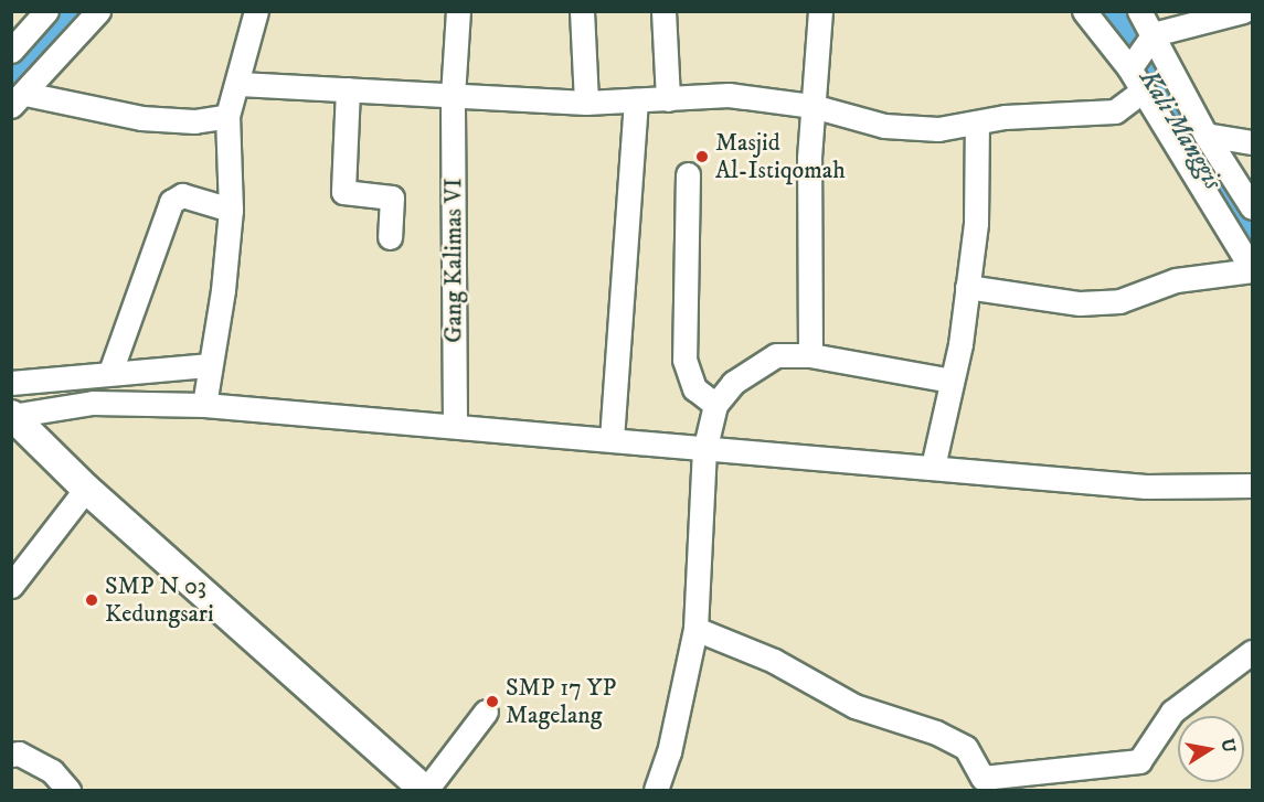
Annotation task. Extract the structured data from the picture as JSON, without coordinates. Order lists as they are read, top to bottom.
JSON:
{
  "streets": {
    "street": ["Gang Kalimas VI"]
  },
  "water": ["Kali Manggis"],
  "places": ["Masjid Al-Istiqomah", "SMP N 03 Kedungsari", "SMP 17 YP Magelang"],
  "north": "right"
}
